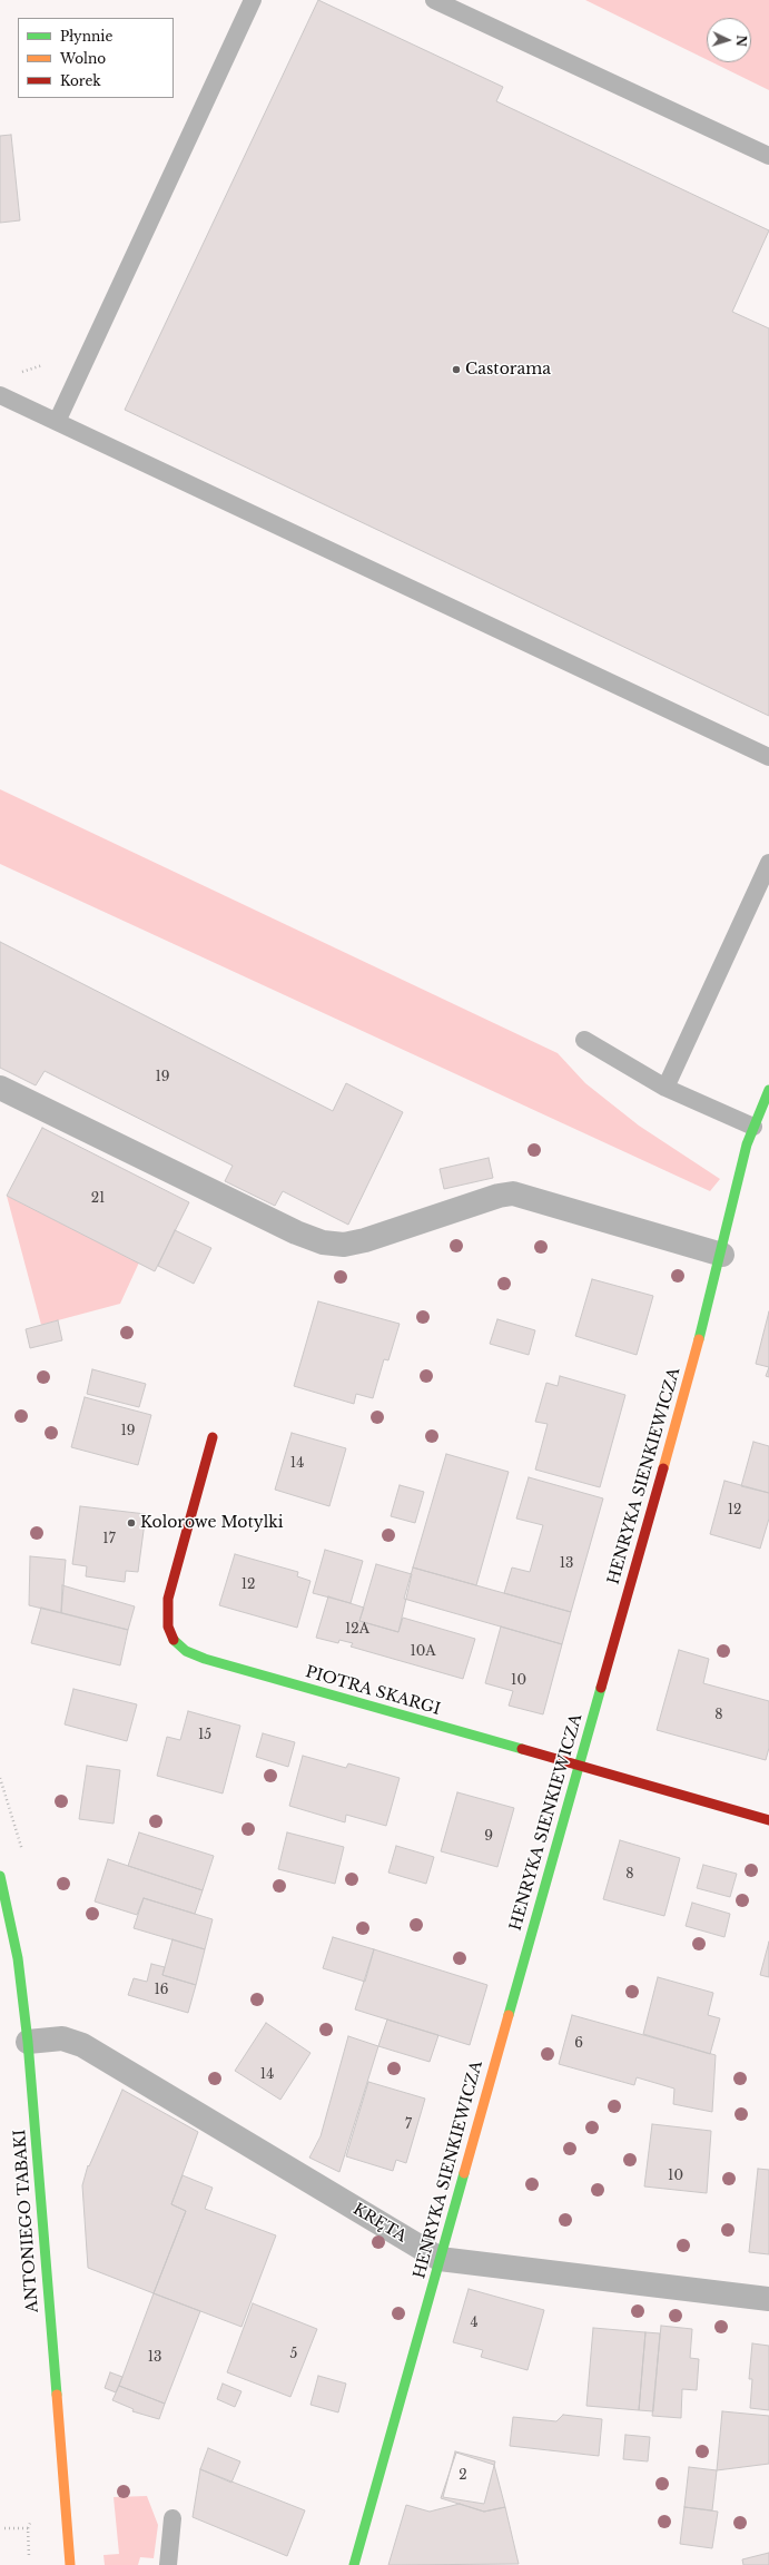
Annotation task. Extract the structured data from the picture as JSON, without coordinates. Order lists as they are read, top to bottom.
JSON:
{
  "streets": {
    "street": [
      "HENRYKA SIENKIEWICZA",
      "PIOTRA SKARGI",
      "ANTONIEGO TABAKI",
      "KRĘTA"
    ]
  },
  "crossings": [
    ["HENRYKA SIENKIEWICZA", "PIOTRA SKARGI"],
    ["HENRYKA SIENKIEWICZA", "KRĘTA"],
    ["ANTONIEGO TABAKI", "KRĘTA"]
  ],
  "places": ["Castorama", "Kolorowe Motylki"],
  "house_numbers": [
    "19",
    "21",
    "19",
    "14",
    "12",
    "17",
    "13",
    "12",
    "12A",
    "10A",
    "10",
    "8",
    "15",
    "9",
    "8",
    "16",
    "6",
    "14",
    "7",
    "10",
    "4",
    "5",
    "13",
    "2"
  ],
  "legend": ["Płynnie", "Wolno", "Korek"],
  "north": "right"
}
